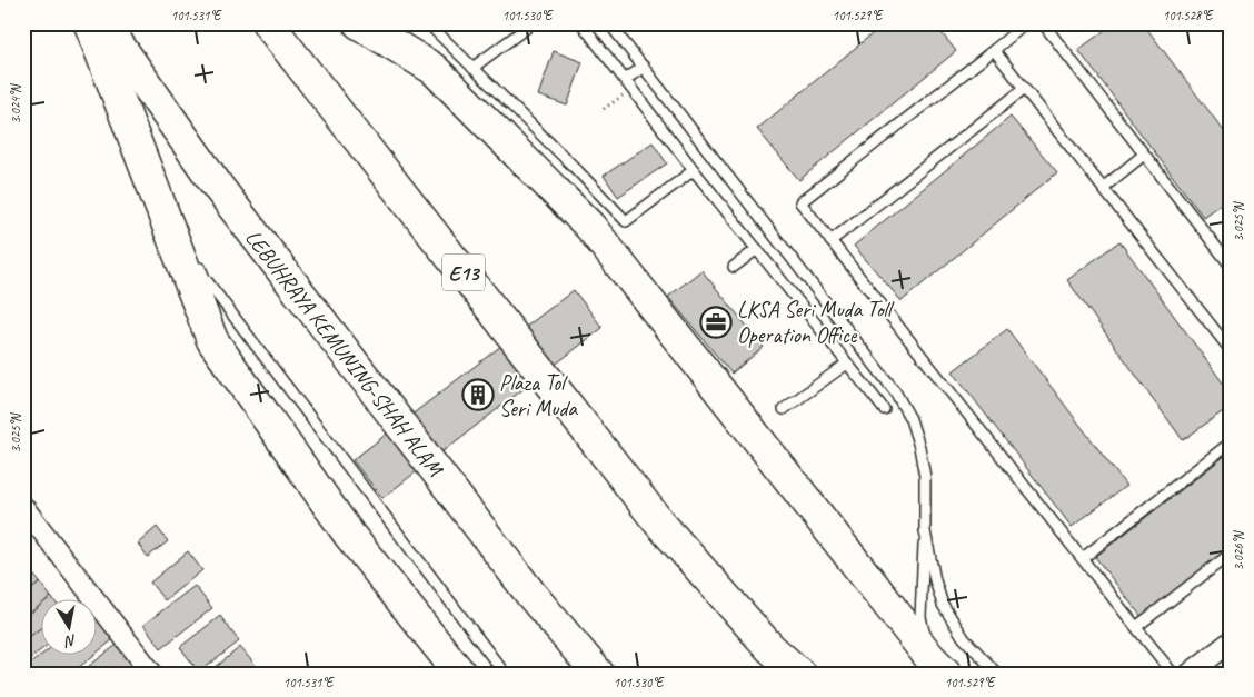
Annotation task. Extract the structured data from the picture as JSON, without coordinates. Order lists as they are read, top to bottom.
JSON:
{
  "streets": {
    "highway": ["E13", "LEBUHRAYA KEMUNING-SHAH ALAM"]
  },
  "places": {
    "office": ["LKSA Seri Muda Toll Operation Office"],
    "building": ["Plaza Tol Seri Muda"]
  },
  "north": "bottom",
  "coordinates": [
    "101.531°E",
    "101.530°E",
    "101.529°E",
    "101.528°E",
    "3.024°N",
    "3.025°N",
    "3.026°N"
  ]
}
